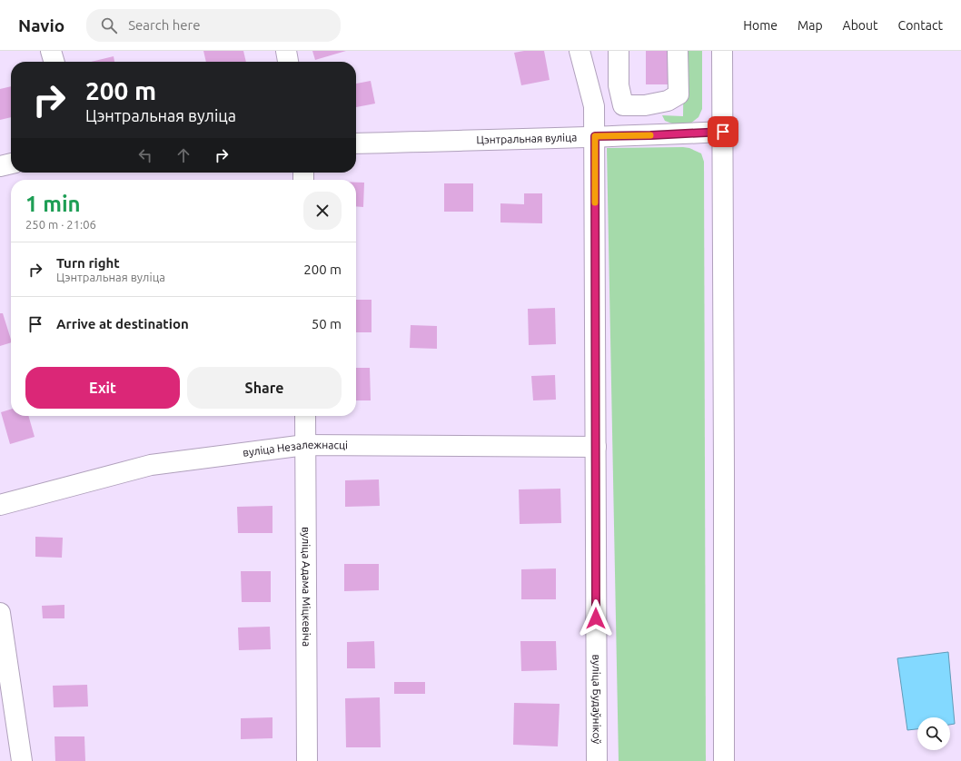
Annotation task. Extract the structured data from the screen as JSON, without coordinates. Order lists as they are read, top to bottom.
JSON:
{
  "streets": {
    "street": [
      "Цэнтральная вуліца",
      "вуліца Незалежнасці",
      "вуліца Адама Міцкевіча",
      "вуліца Будаўнікоў"
    ]
  },
  "crossings": [
    ["Цэнтральная вуліца", "вуліца Будаўнікоў"],
    ["вуліца Незалежнасці", "вуліца Адама Міцкевіча"],
    ["вуліца Незалежнасці", "вуліца Будаўнікоў"]
  ],
  "page": {
    "header": "Navio",
    "search": "Search here",
    "nav": [
      "Home",
      "Map",
      "About",
      "Contact"
    ],
    "turn": ["200 m", "Цэнтральная вуліца"],
    "heading": ["1 min", "250 m · 21:06"],
    "list": [
      {
        "name": "Turn right",
        "note": "Цэнтральная вуліца",
        "value": "200 m"
      },
      {
        "name": "Arrive at destination",
        "value": "50 m"
      }
    ],
    "buttons": ["Exit", "Share"]
  }
}
